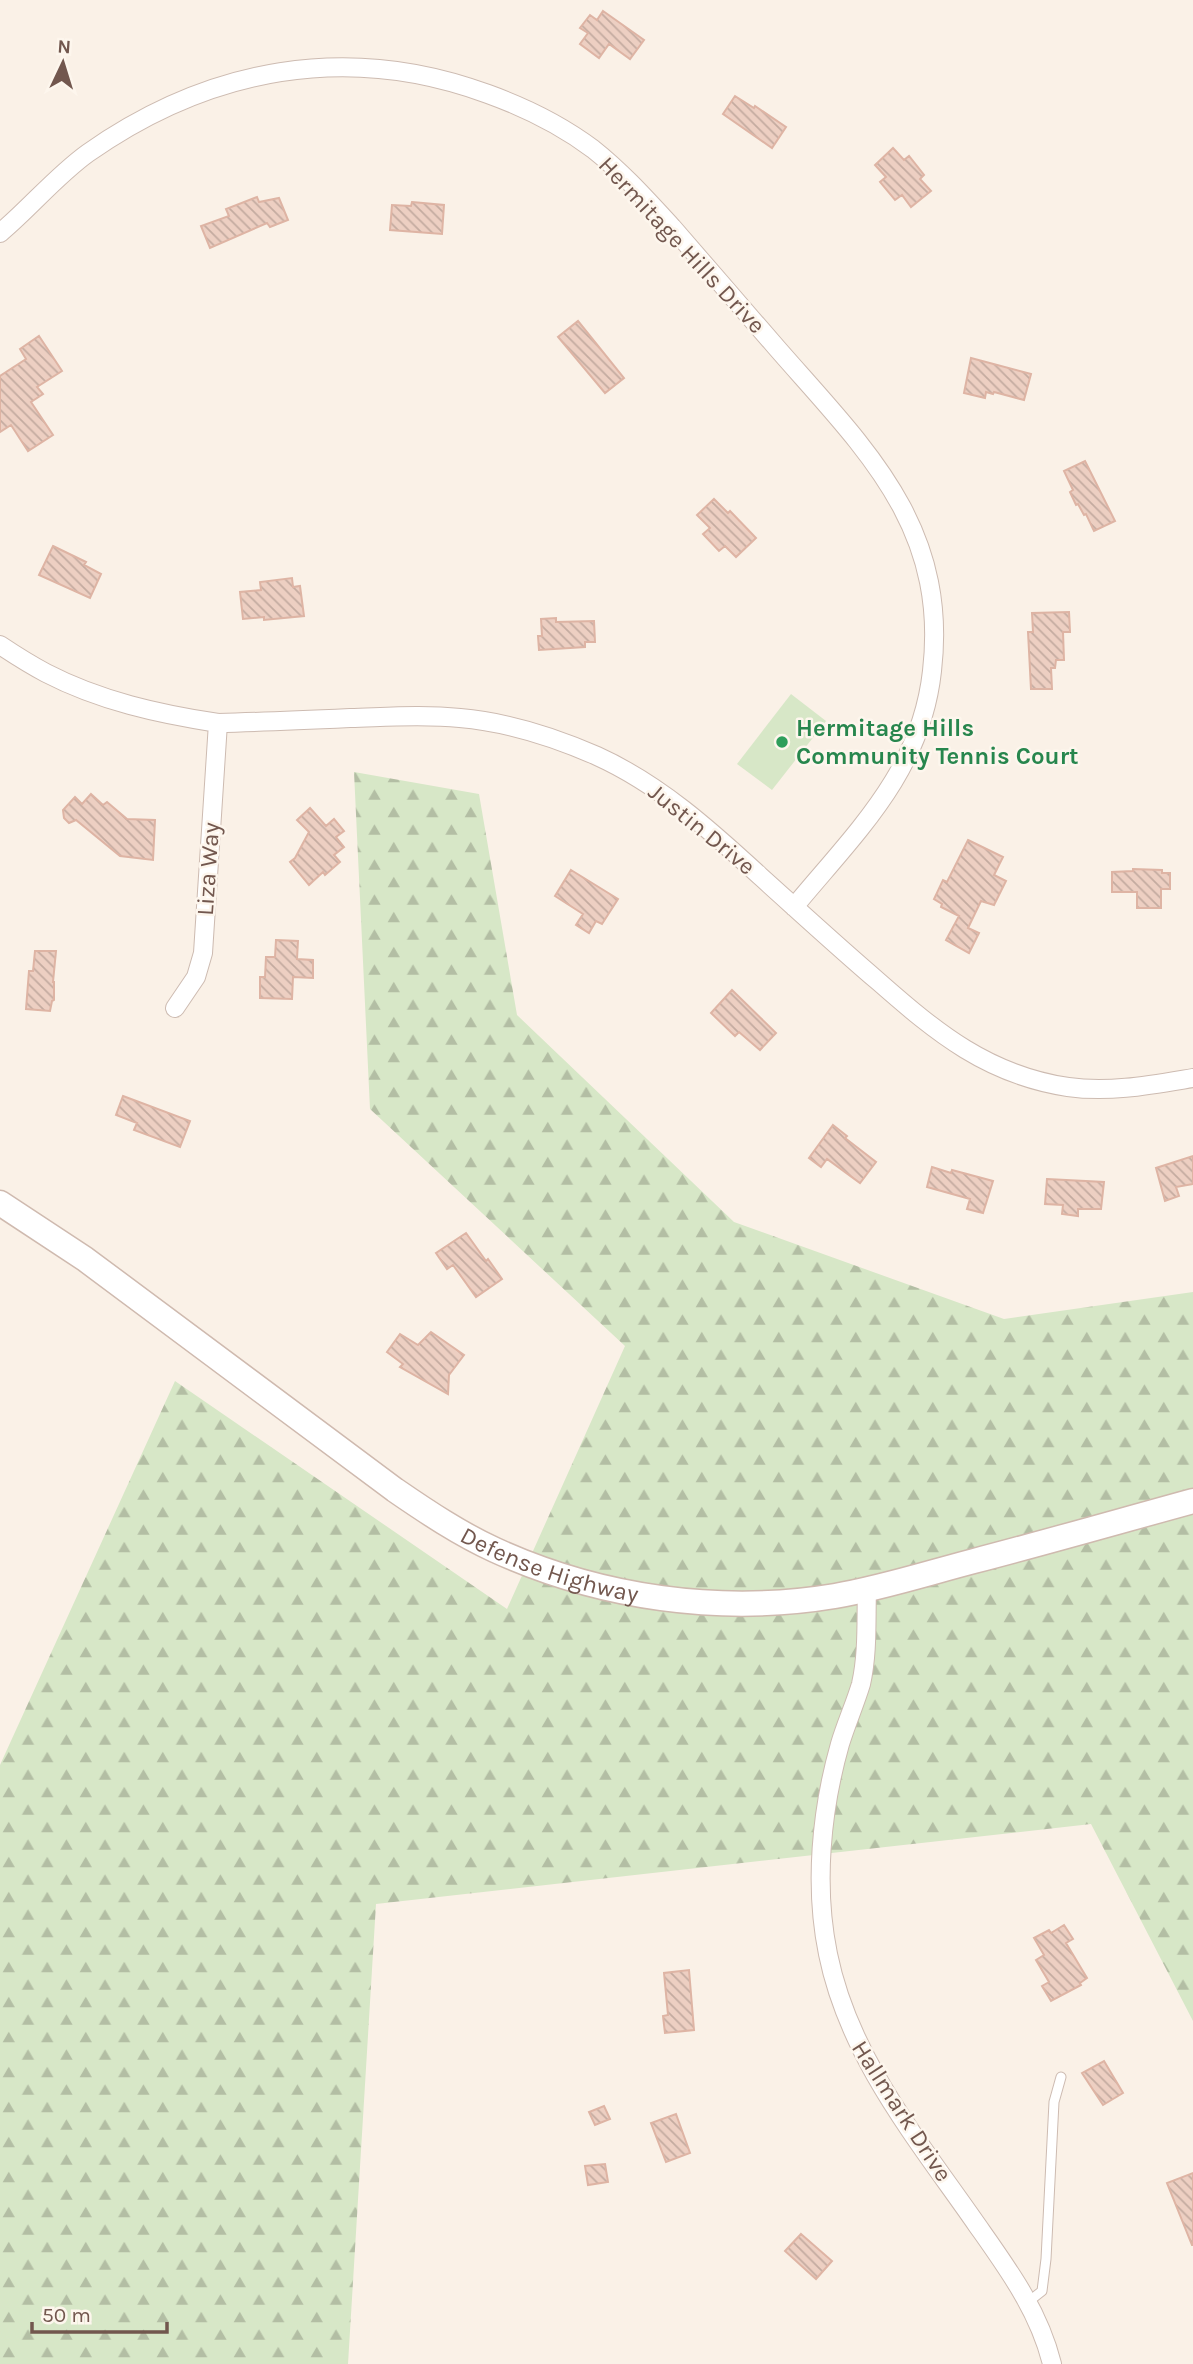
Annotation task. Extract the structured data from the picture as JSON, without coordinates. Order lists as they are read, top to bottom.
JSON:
{
  "streets": {
    "main road": ["Defense Highway"],
    "street": [
      "Hermitage Hills Drive",
      "Justin Drive",
      "Liza Way",
      "Hallmark Drive"
    ]
  },
  "crossings": [
    ["Hermitage Hills Drive", "Justin Drive"],
    ["Justin Drive", "Liza Way"],
    ["Defense Highway", "Hallmark Drive"]
  ],
  "places": ["Hermitage Hills Community Tennis Court"],
  "scale_bar": "50 m",
  "north": "top"
}
